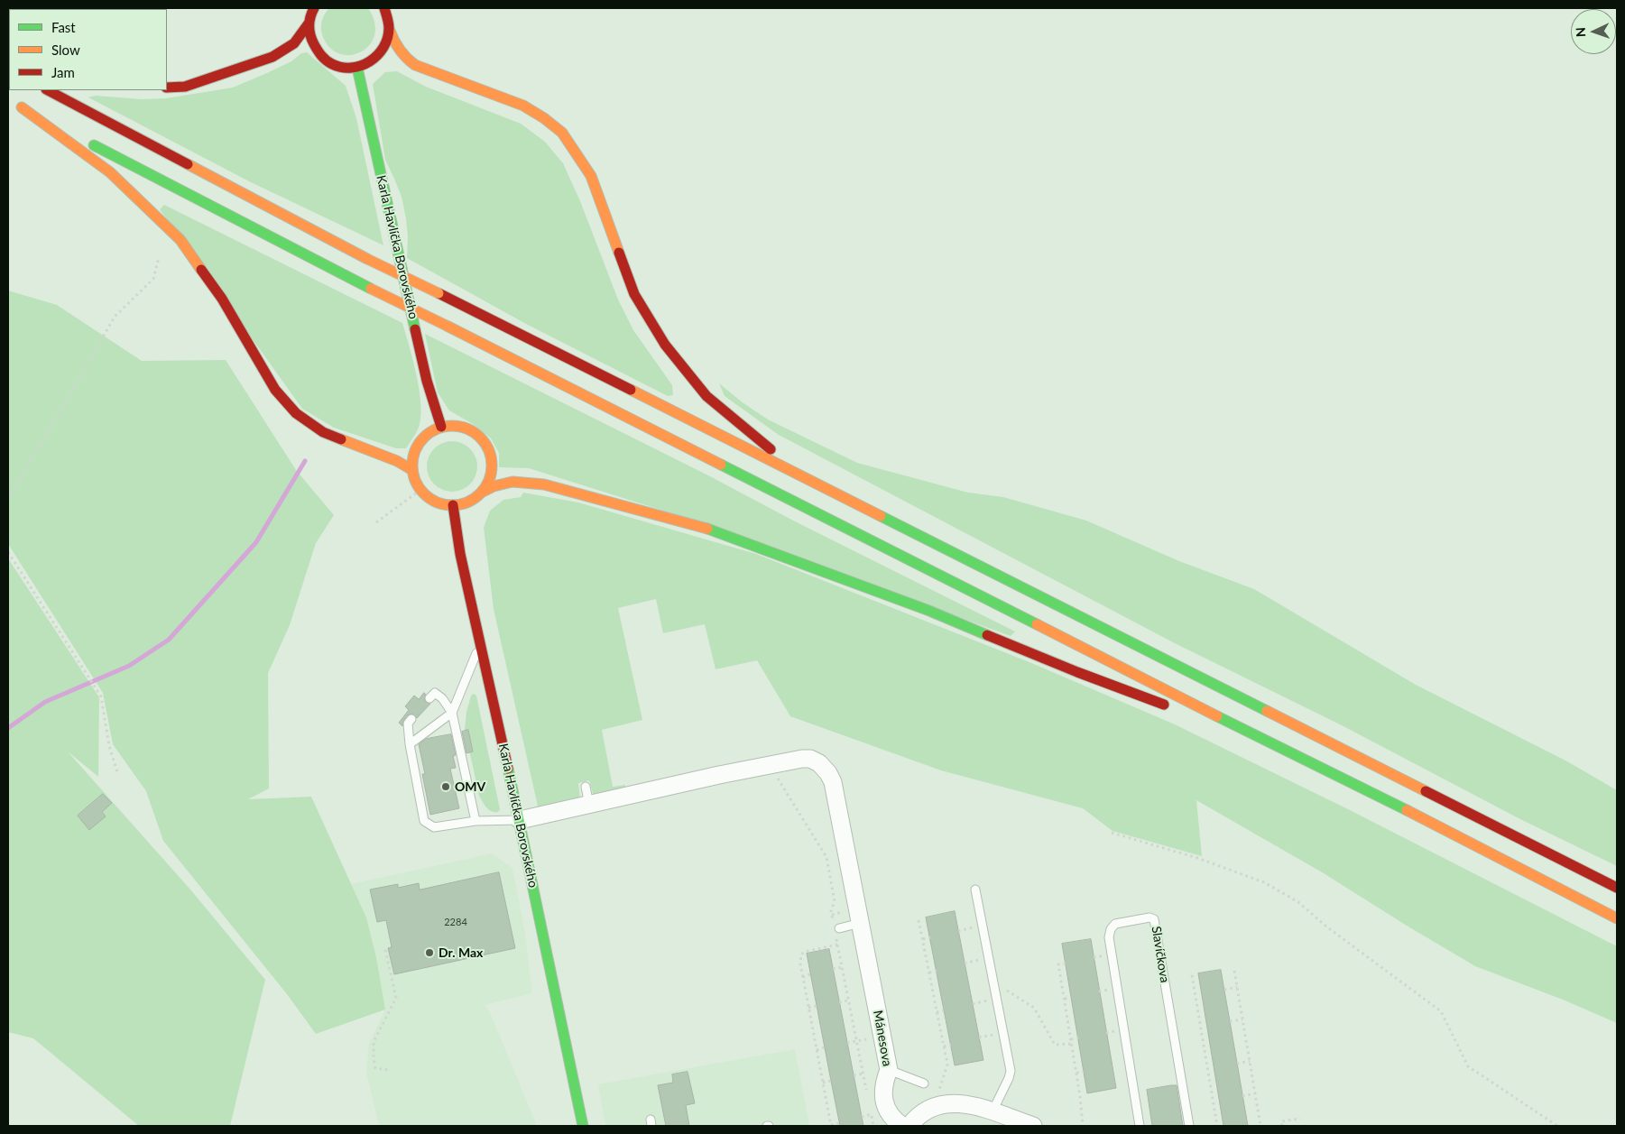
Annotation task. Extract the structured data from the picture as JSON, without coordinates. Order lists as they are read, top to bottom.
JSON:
{
  "streets": {
    "main road": ["Karla Havlíčka Borovského"],
    "street": ["Mánesova"],
    "lane": ["Slavíčkova"]
  },
  "crossings": [
    ["Karla Havlíčka Borovského", "Mánesova"]
  ],
  "places": ["OMV", "Dr. Max"],
  "house_numbers": ["2284"],
  "legend": ["Fast", "Slow", "Jam"],
  "north": "left"
}
